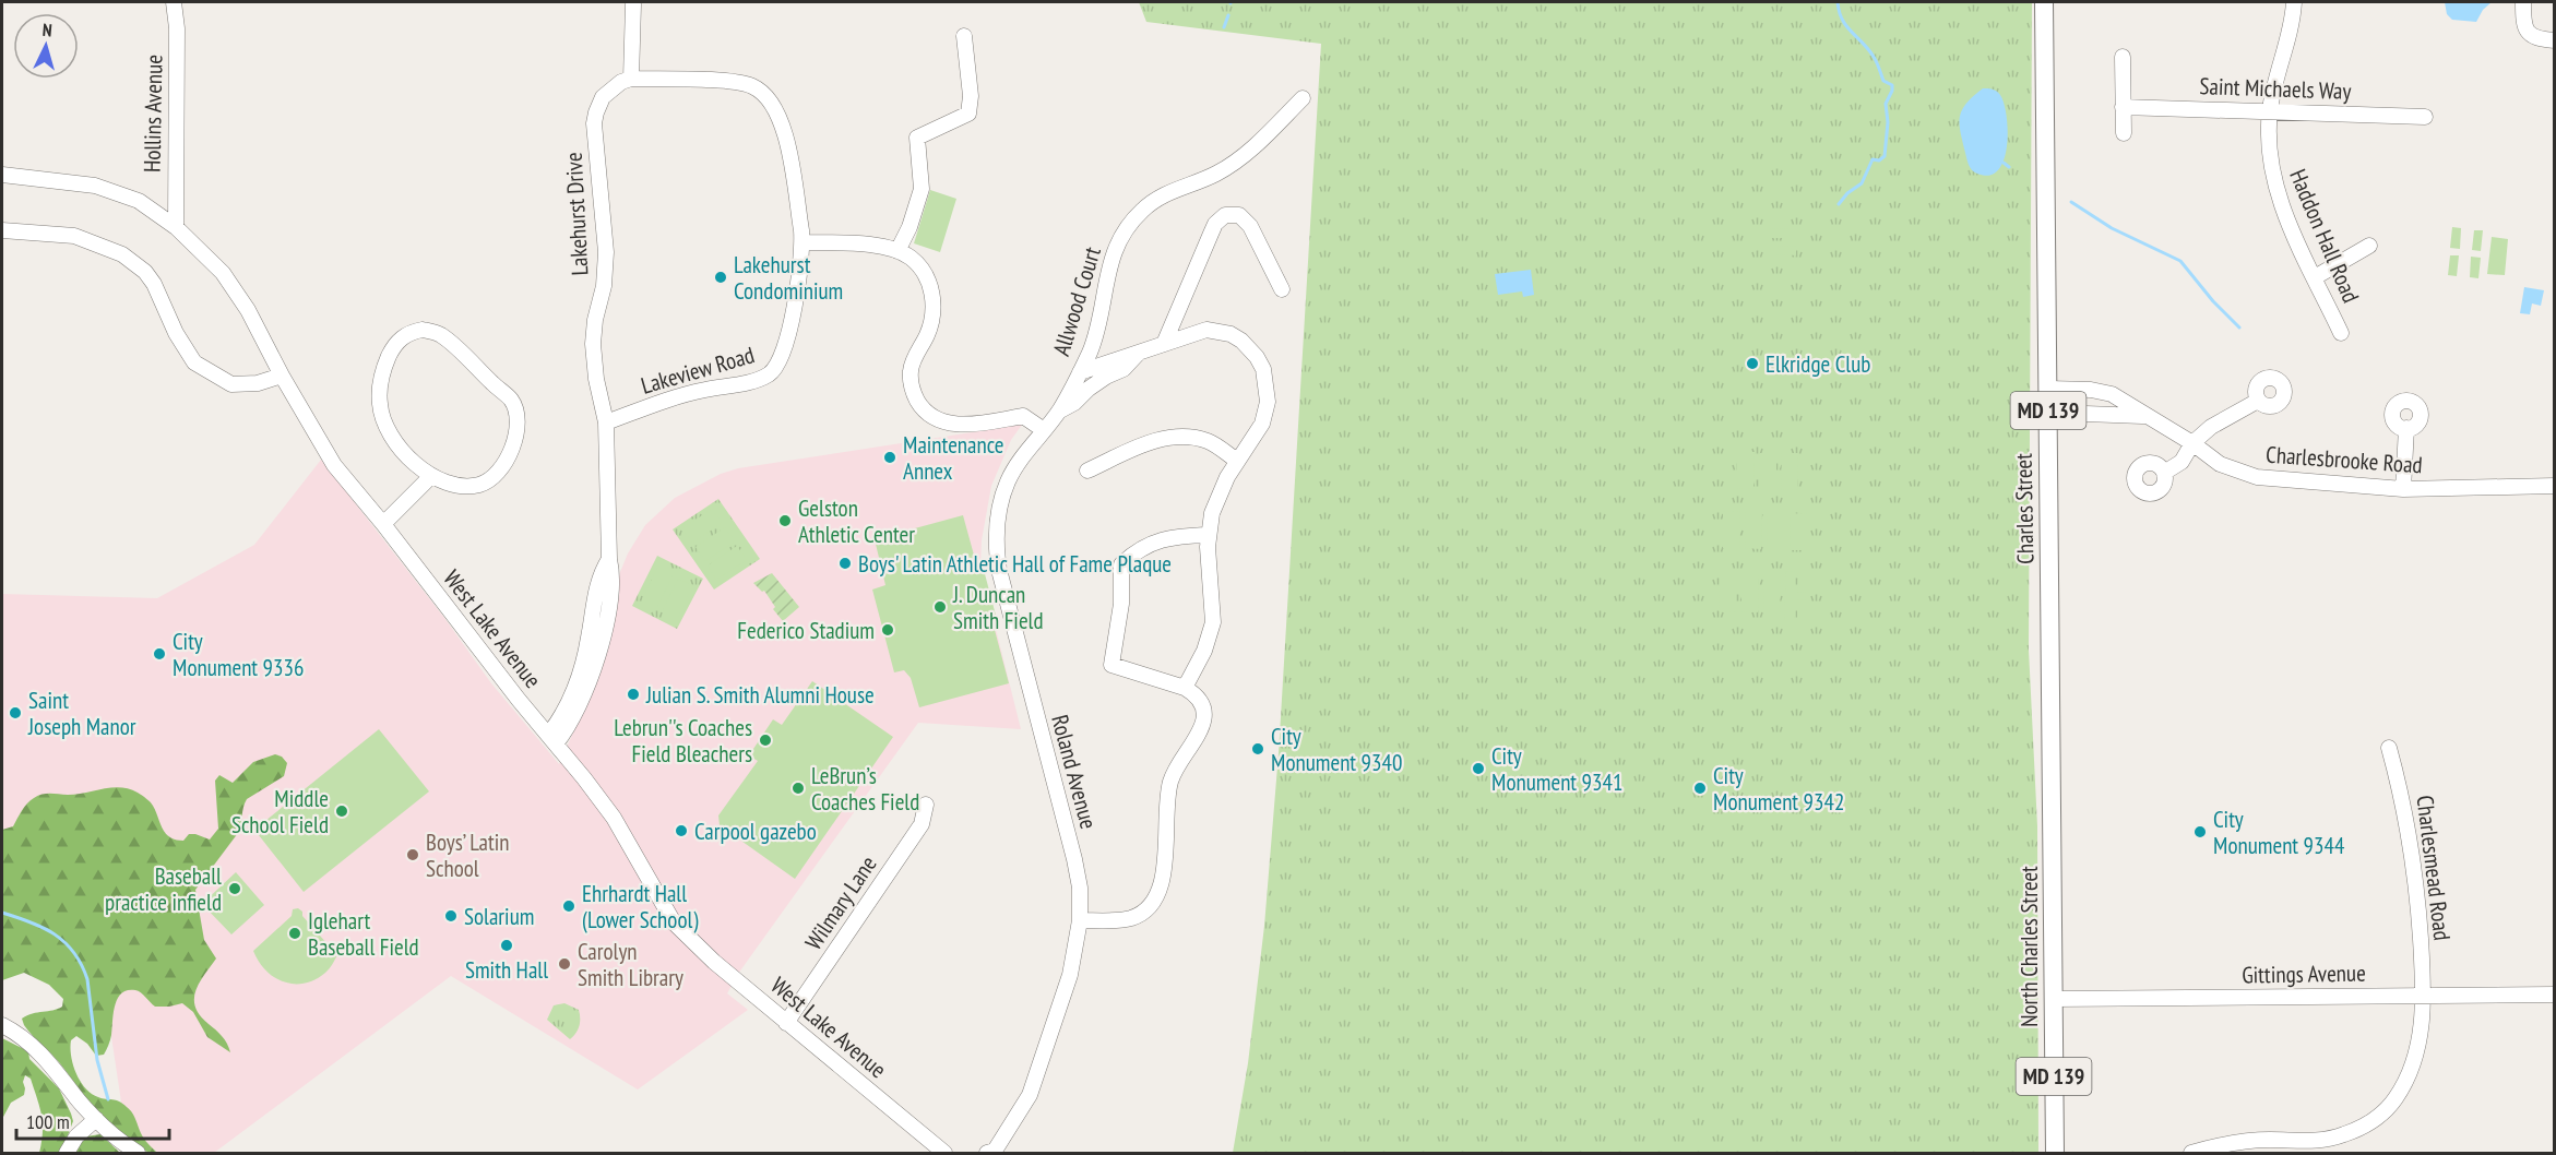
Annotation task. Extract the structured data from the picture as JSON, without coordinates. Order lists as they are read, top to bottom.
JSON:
{
  "streets": {
    "main road": ["MD 139", "Charles Street", "North Charles Street"],
    "street": [
      "Saint Michaels Way",
      "Hollins Avenue",
      "Lakehurst Drive",
      "Haddon Hall Road",
      "Allwood Court",
      "Lakeview Road",
      "Charlesbrooke Road",
      "West Lake Avenue",
      "Roland Avenue",
      "Charlesmead Road",
      "Wilmary Lane",
      "Gittings Avenue"
    ]
  },
  "crossings": [
    ["Saint Michaels Way", "Haddon Hall Road"],
    ["Hollins Avenue", "West Lake Avenue"],
    ["Lakehurst Drive", "Lakeview Road"],
    ["Lakehurst Drive", "West Lake Avenue"],
    ["Allwood Court", "Roland Avenue"],
    ["Charlesbrooke Road", "Charles Street"],
    ["Charles Street", "North Charles Street"],
    ["West Lake Avenue", "Wilmary Lane"],
    ["Charlesmead Road", "Gittings Avenue"],
    ["North Charles Street", "Gittings Avenue"]
  ],
  "places": [
    "Lakehurst Condominium",
    "Elkridge Club",
    "Maintenance Annex",
    "Gelston Athletic Center",
    "Boys' Latin Athletic Hall of Fame Plaque",
    "J. Duncan Smith Field",
    "Federico Stadium",
    "City Monument 9336",
    "Julian S. Smith Alumni House",
    "Saint Joseph Manor",
    "Lebrun''s Coaches Field Bleachers",
    "City Monument 9340",
    "City Monument 9341",
    "LeBrun’s Coaches Field",
    "City Monument 9342",
    "Middle School Field",
    "Carpool gazebo",
    "City Monument 9344",
    "Boys’ Latin School",
    "Baseball practice infield",
    "Ehrhardt Hall (Lower School)",
    "Solarium",
    "Iglehart Baseball Field",
    "Smith Hall",
    "Carolyn Smith Library"
  ],
  "scale_bar": "100 m",
  "north": "top"
}
